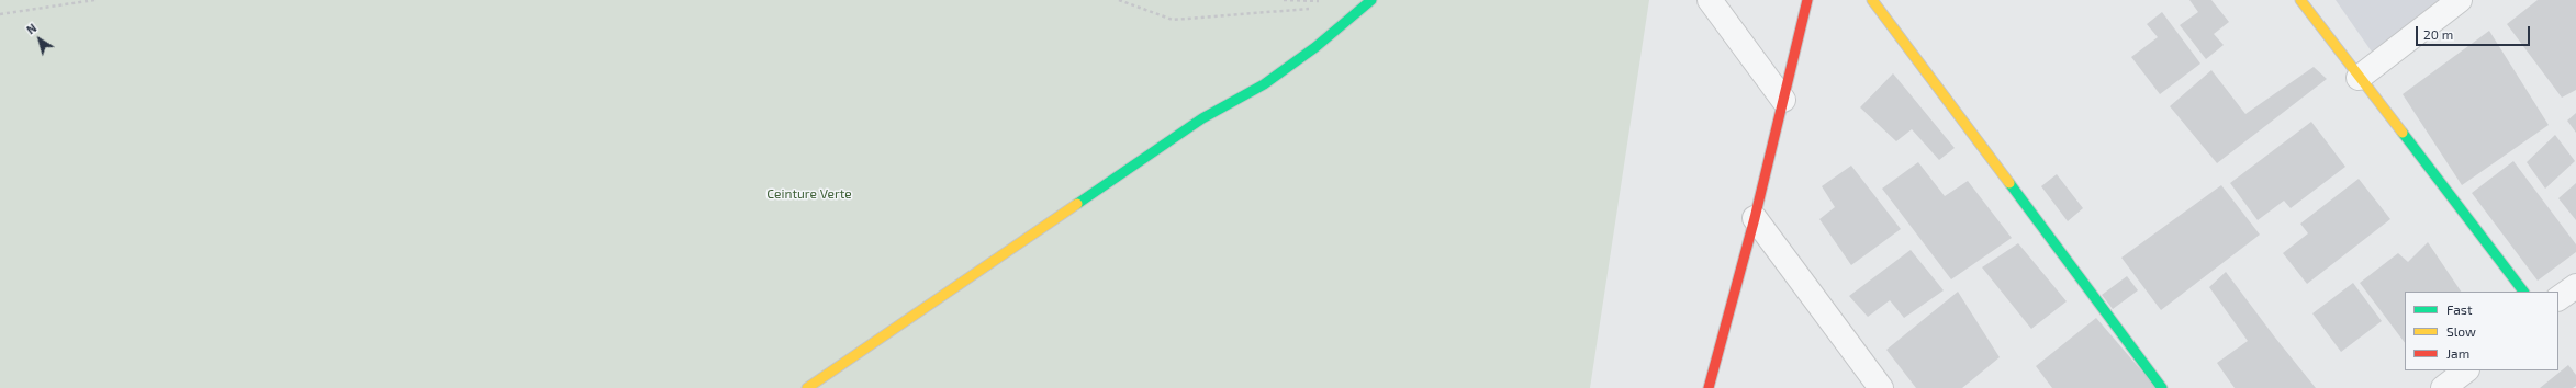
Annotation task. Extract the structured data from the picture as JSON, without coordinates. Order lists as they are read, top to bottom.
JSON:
{
  "parks": ["Ceinture Verte"],
  "legend": ["Fast", "Slow", "Jam"],
  "scale_bar": "20 m",
  "north": "top left"
}
